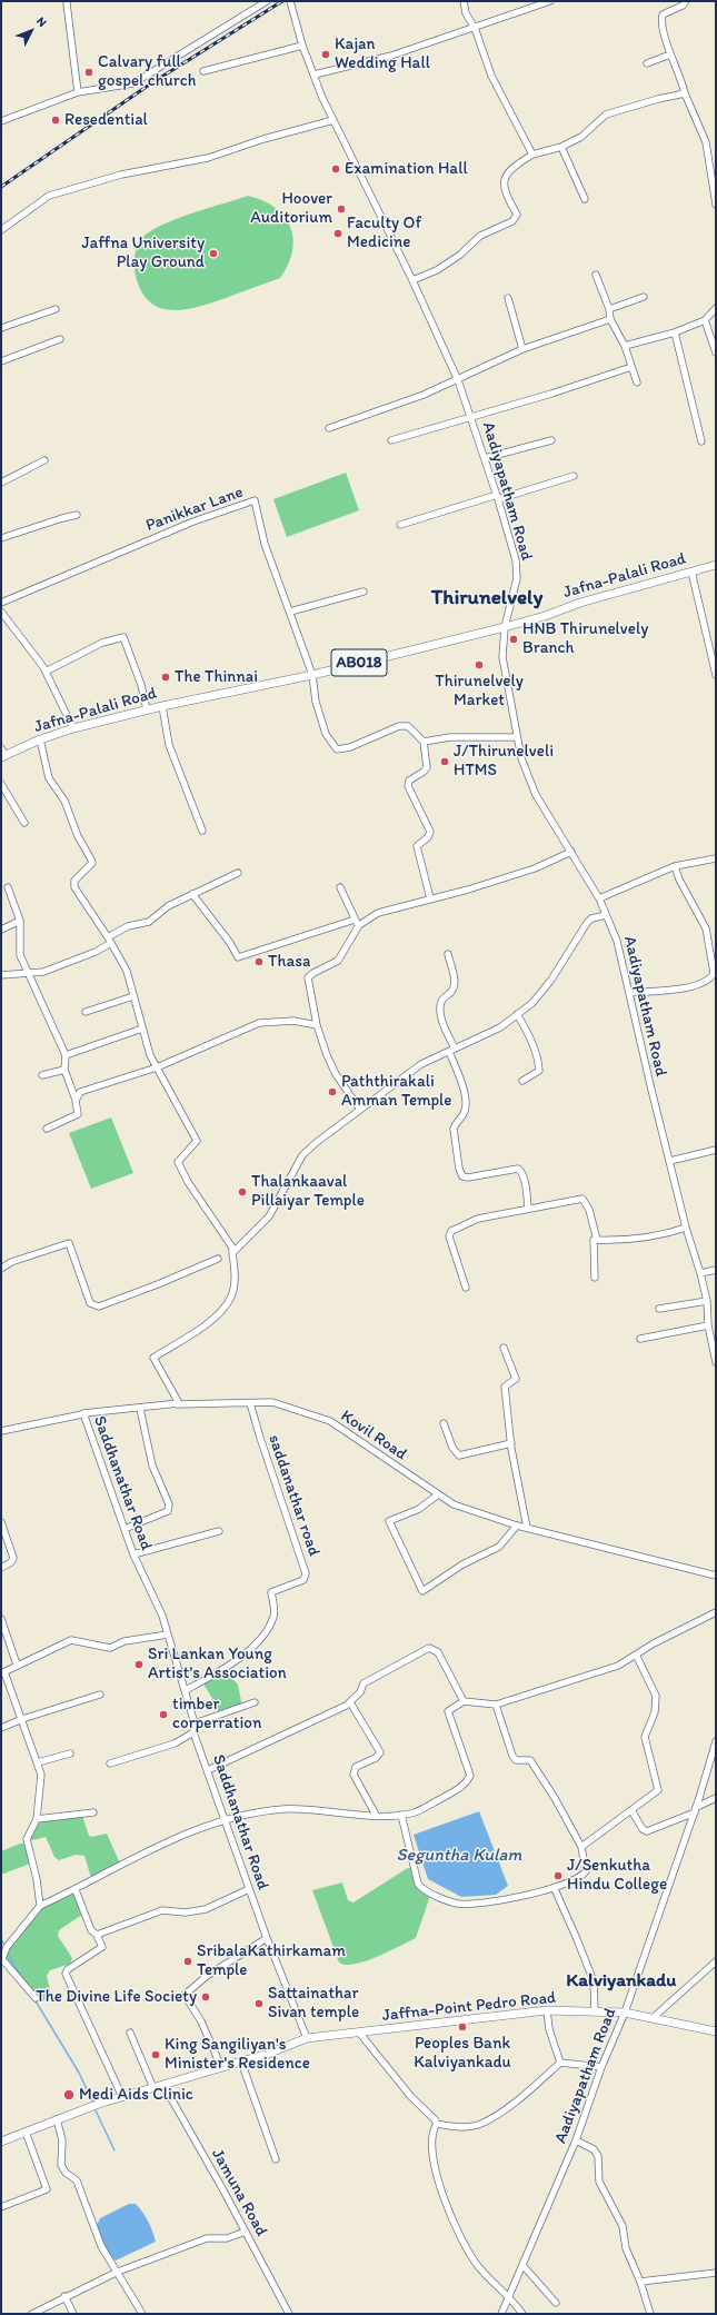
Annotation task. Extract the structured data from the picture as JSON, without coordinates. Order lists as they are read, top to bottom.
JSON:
{
  "streets": {
    "main road": ["Jafna-Palali Road", "AB018", "Jaffna-Point Pedro Road"],
    "street": [
      "Aadiyapatham Road",
      "Panikkar Lane",
      "Kovil Road",
      "Saddhanathar Road",
      "saddanathar road",
      "Jamuna Road"
    ]
  },
  "crossings": [
    ["Aadiyapatham Road", "Jafna-Palali Road"],
    ["Aadiyapatham Road", "Jaffna-Point Pedro Road"],
    ["Panikkar Lane", "Jafna-Palali Road"],
    ["Kovil Road", "Saddhanathar Road"],
    ["Kovil Road", "saddanathar road"],
    ["Saddhanathar Road", "saddanathar road"],
    ["Saddhanathar Road", "Jaffna-Point Pedro Road"],
    ["Jaffna-Point Pedro Road", "Jamuna Road"]
  ],
  "districts": ["Thirunelvely", "Kalviyankadu"],
  "water": ["Seguntha Kulam"],
  "places": [
    "Kajan Wedding Hall",
    "Calvary full gospel church",
    "Resedential",
    "Examination Hall",
    "Hoover Auditorium",
    "Faculty Of Medicine",
    "Jaffna University Play Ground",
    "HNB Thirunelvely Branch",
    "Thirunelvely Market",
    "The Thinnai",
    "J/Thirunelveli HTMS",
    "Thasa",
    "Paththirakali Amman Temple",
    "Thalankaaval Pillaiyar Temple",
    "Sri Lankan Young Artist's Association",
    "timber corperration",
    "J/Senkutha Hindu College",
    "SribalaKathirkamam Temple",
    "The Divine Life Society",
    "Sattainathar Sivan temple",
    "Peoples Bank Kalviyankadu",
    "King Sangiliyan's Minister's Residence",
    "Medi Aids Clinic"
  ],
  "north": "top right"
}
